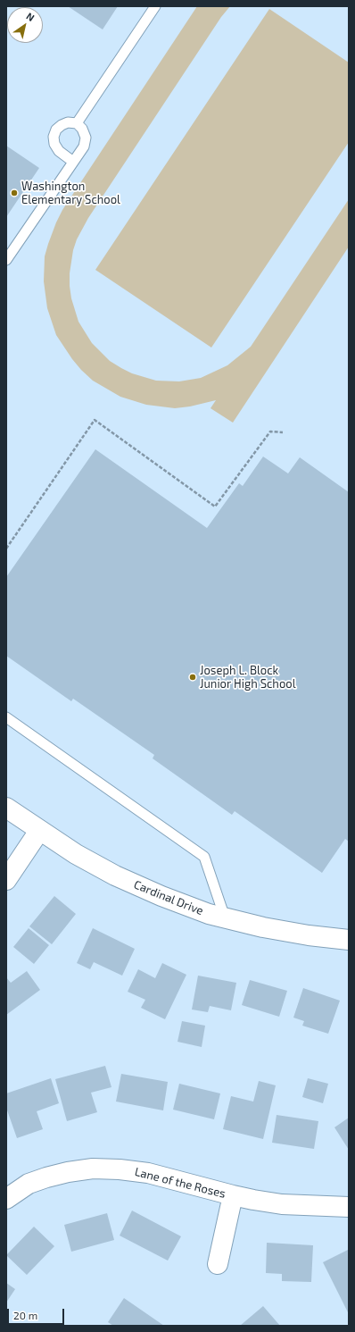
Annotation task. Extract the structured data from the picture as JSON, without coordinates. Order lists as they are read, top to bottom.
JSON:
{
  "streets": {
    "street": ["Cardinal Drive", "Lane of the Roses"]
  },
  "places": ["Washington Elementary School", "Joseph L. Block Junior High School"],
  "scale_bar": "20 m",
  "north": "top right"
}
